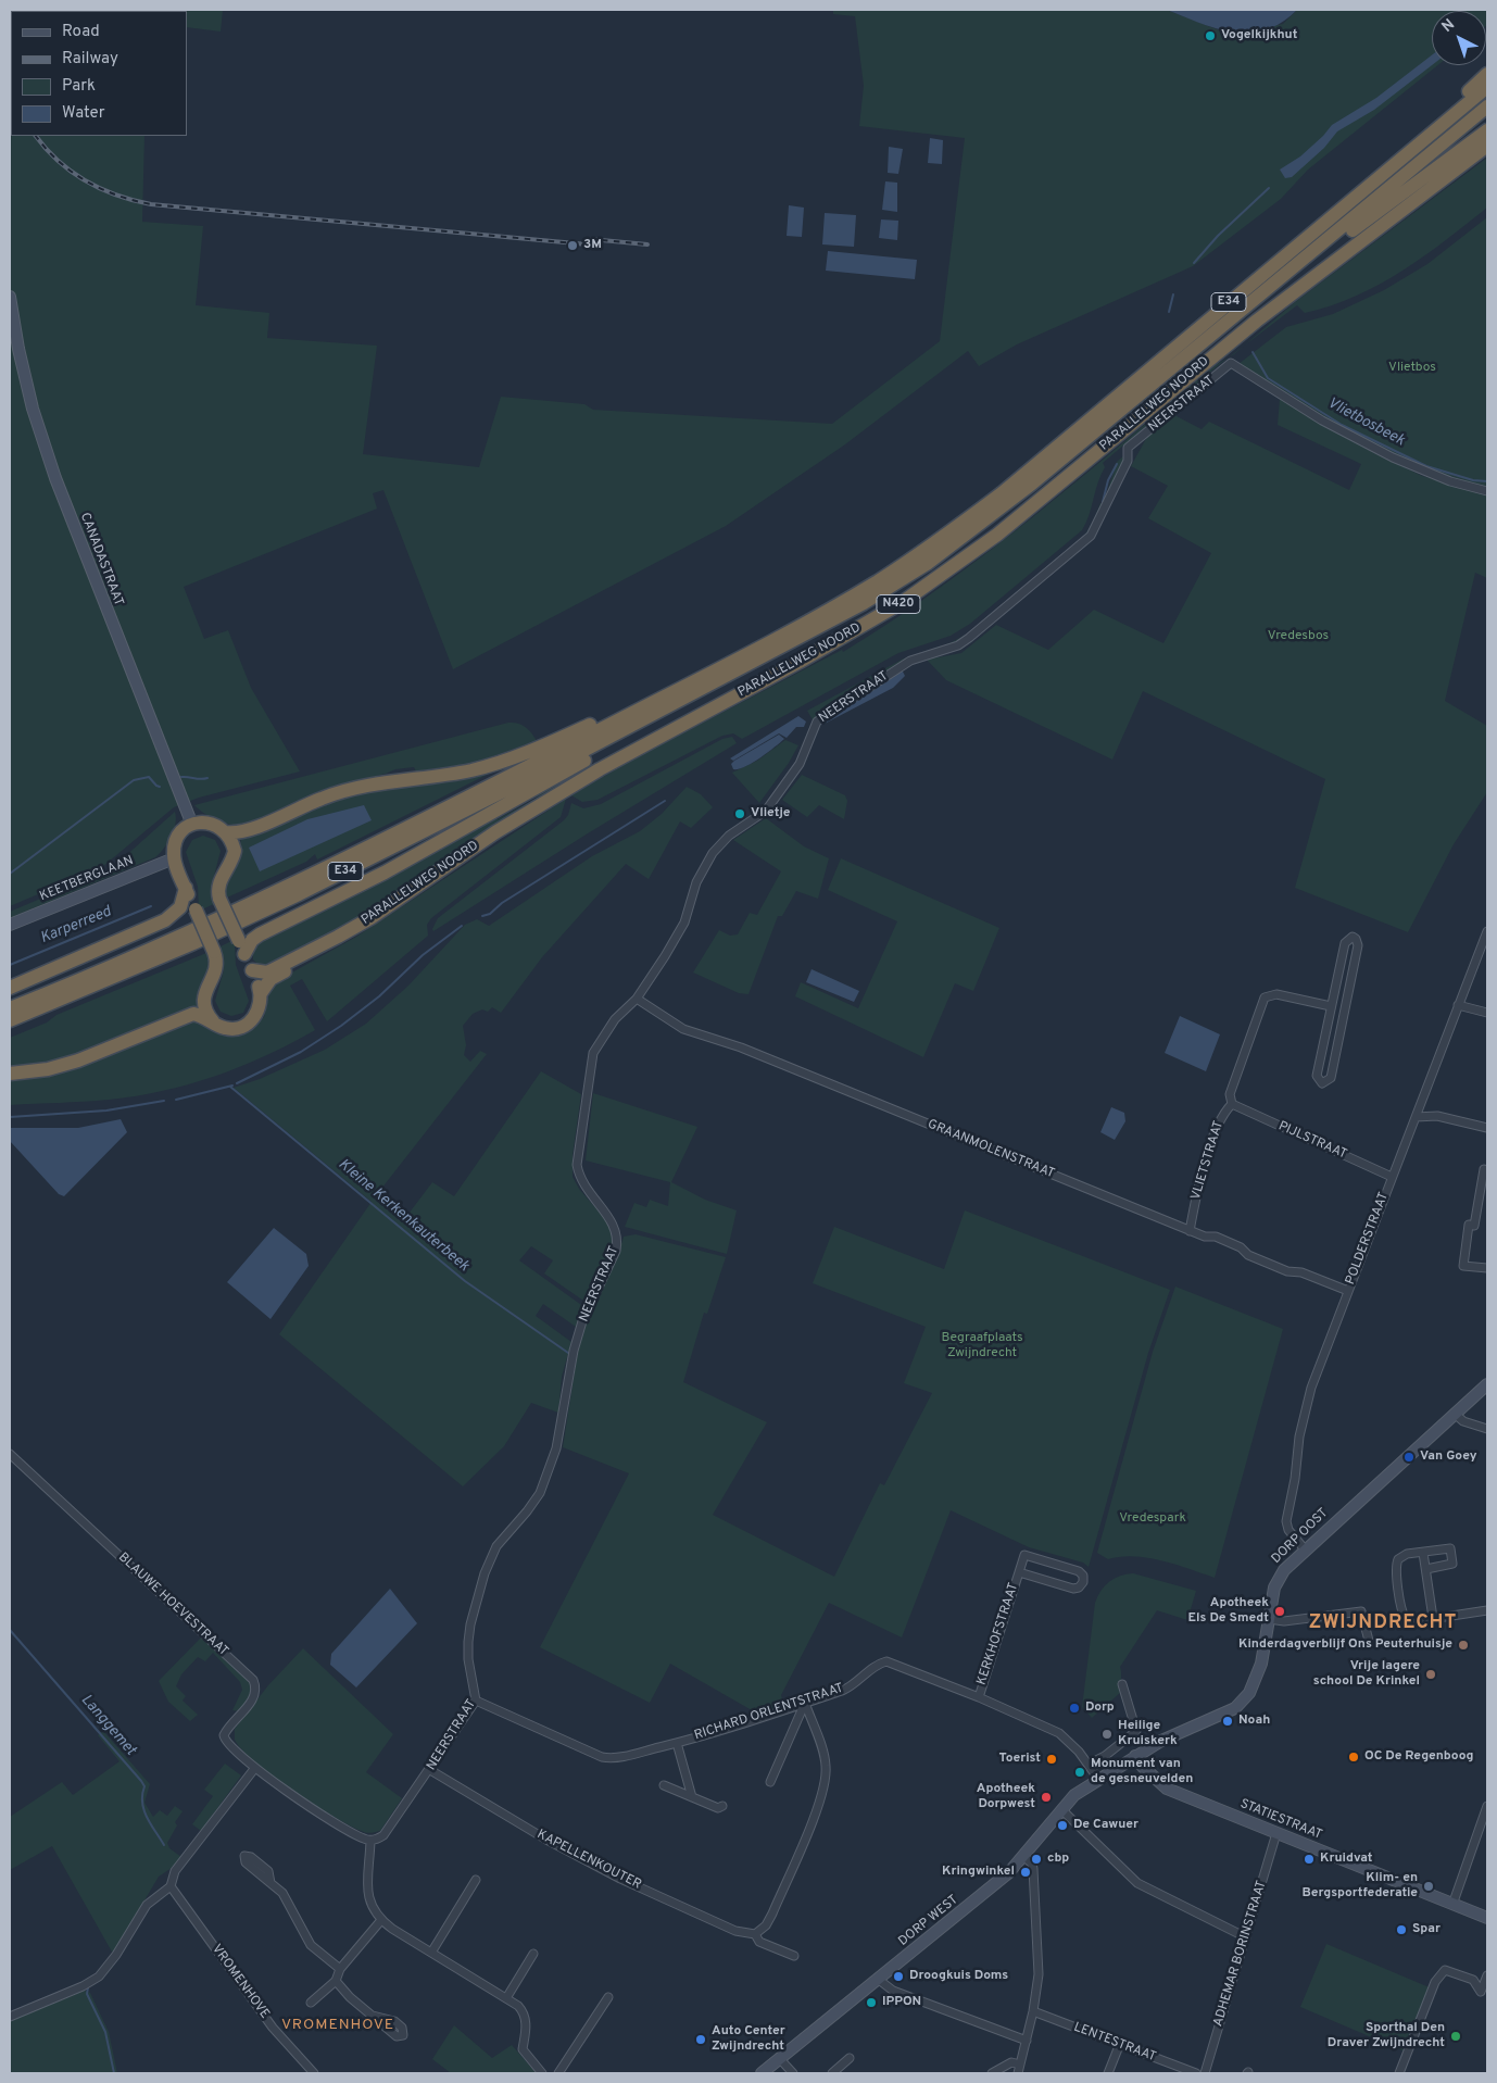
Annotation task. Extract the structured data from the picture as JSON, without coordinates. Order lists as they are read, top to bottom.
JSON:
{
  "streets": {
    "highway": ["E34", "PARALLELWEG NOORD", "N420"],
    "main road": [
      "CANADASTRAAT",
      "KEETBERGLAAN",
      "DORP OOST",
      "STATIESTRAAT",
      "DORP WEST"
    ],
    "street": [
      "NEERSTRAAT",
      "PIJLSTRAAT",
      "GRAANMOLENSTRAAT",
      "VLIETSTRAAT",
      "POLDERSTRAAT",
      "BLAUWE HOEVESTRAAT",
      "KERKHOFSTRAAT",
      "RICHARD ORLENTSTRAAT",
      "KAPELLENKOUTER",
      "ADHEMAR BORINSTRAAT",
      "VROMENHOVE",
      "LENTESTRAAT"
    ]
  },
  "crossings": [
    ["PARALLELWEG NOORD", "N420"],
    ["NEERSTRAAT", "GRAANMOLENSTRAAT"],
    ["NEERSTRAAT", "RICHARD ORLENTSTRAAT"],
    ["NEERSTRAAT", "KAPELLENKOUTER"],
    ["PIJLSTRAAT", "VLIETSTRAAT"],
    ["PIJLSTRAAT", "POLDERSTRAAT"],
    ["GRAANMOLENSTRAAT", "VLIETSTRAAT"],
    ["GRAANMOLENSTRAAT", "POLDERSTRAAT"],
    ["POLDERSTRAAT", "DORP OOST"],
    ["DORP OOST", "STATIESTRAAT"],
    ["DORP OOST", "DORP WEST"],
    ["KERKHOFSTRAAT", "RICHARD ORLENTSTRAAT"],
    ["RICHARD ORLENTSTRAAT", "DORP WEST"],
    ["STATIESTRAAT", "DORP WEST"],
    ["STATIESTRAAT", "ADHEMAR BORINSTRAAT"]
  ],
  "districts": ["ZWIJNDRECHT", "VROMENHOVE"],
  "water": [
    "Vlietbosbeek",
    "Karperreed",
    "Kleine Kerkenkauterbeek",
    "Langgemet"
  ],
  "parks": [
    "Vlietbos",
    "Vredesbos",
    "Begraafplaats Zwijndrecht",
    "Vredespark"
  ],
  "places": [
    "Vogelkijkhut",
    "3M",
    "Vlietje",
    "Van Goey",
    "Apotheek Els De Smedt",
    "Kinderdagverblijf Ons Peuterhuisje",
    "Vrije lagere school De Krinkel",
    "Dorp",
    "Noah",
    "Heilige Kruiskerk",
    "OC De Regenboog",
    "Toerist",
    "Monument van de gesneuvelden",
    "Apotheek Dorpwest",
    "De Cawuer",
    "cbp",
    "Kruidvat",
    "Kringwinkel",
    "Klim- en Bergsportfederatie",
    "Spar",
    "Droogkuis Doms",
    "IPPON",
    "Sporthal Den Draver Zwijndrecht",
    "Auto Center Zwijndrecht"
  ],
  "legend": [
    "Road",
    "Railway",
    "Park",
    "Water"
  ],
  "north": "top left"
}
